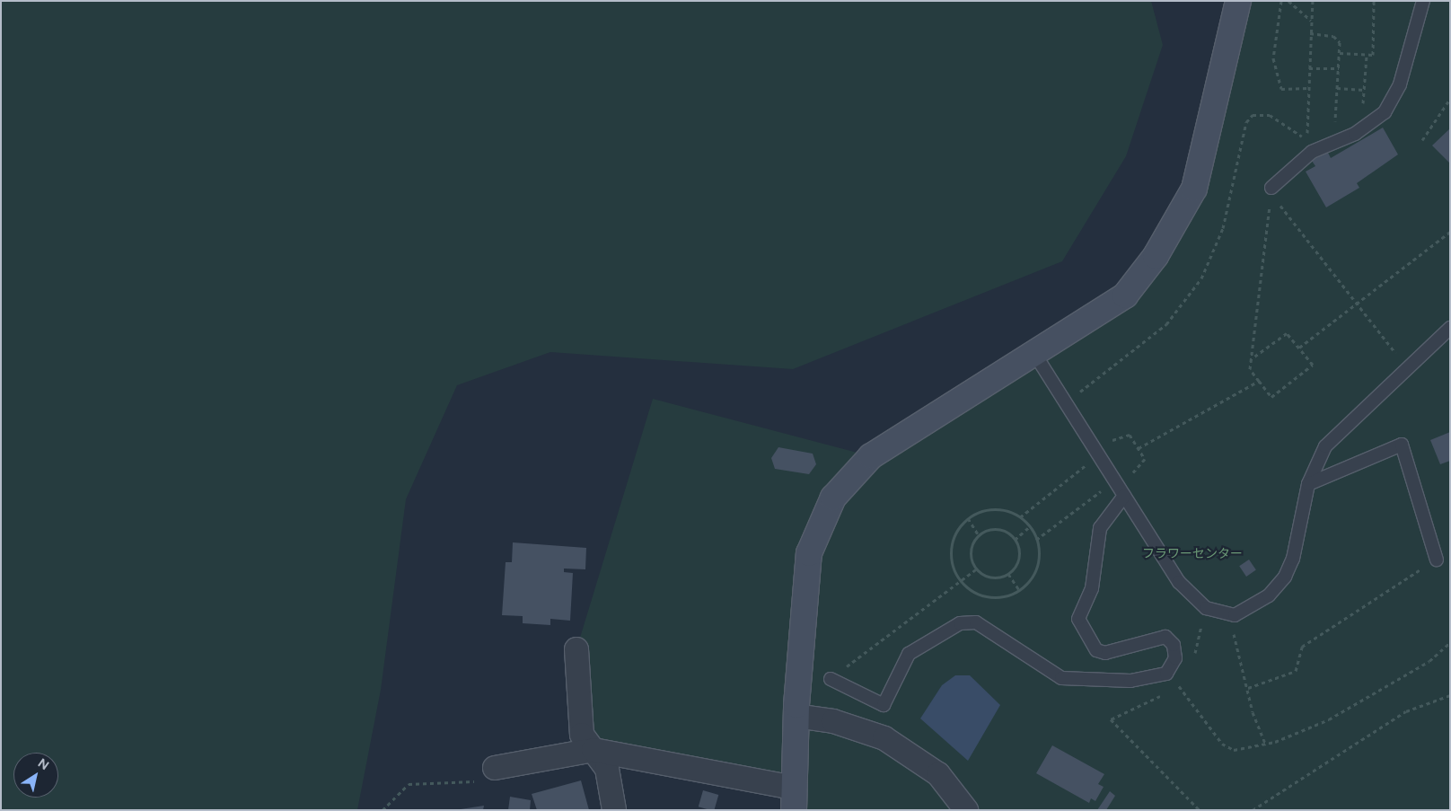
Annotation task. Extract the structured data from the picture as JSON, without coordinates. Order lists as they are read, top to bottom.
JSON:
{
  "parks": ["フラワーセンター"],
  "north": "top right"
}
